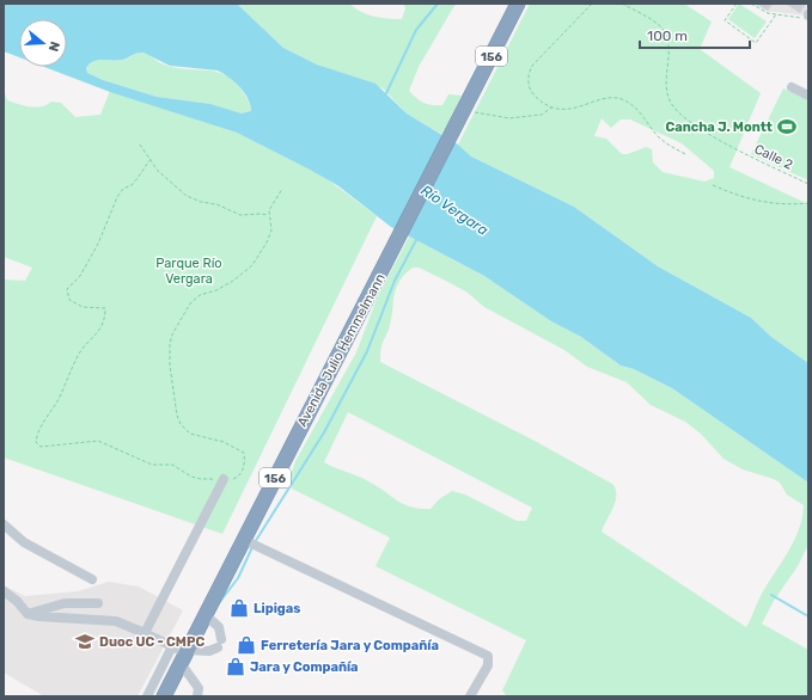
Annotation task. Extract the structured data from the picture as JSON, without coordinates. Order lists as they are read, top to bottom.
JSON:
{
  "streets": {
    "highway": ["156", "Avenida Julio Hemmelmann"],
    "path": ["Calle 2"]
  },
  "water": ["Río Vergara"],
  "parks": ["Parque Río Vergara"],
  "places": {
    "sports": ["Cancha J. Montt"],
    "shop": ["Lipigas", "Ferretería Jara y Compañía", "Jara y Compañía"],
    "school or university": ["Duoc UC - CMPC"]
  },
  "scale_bar": "100 m",
  "north": "right"
}
